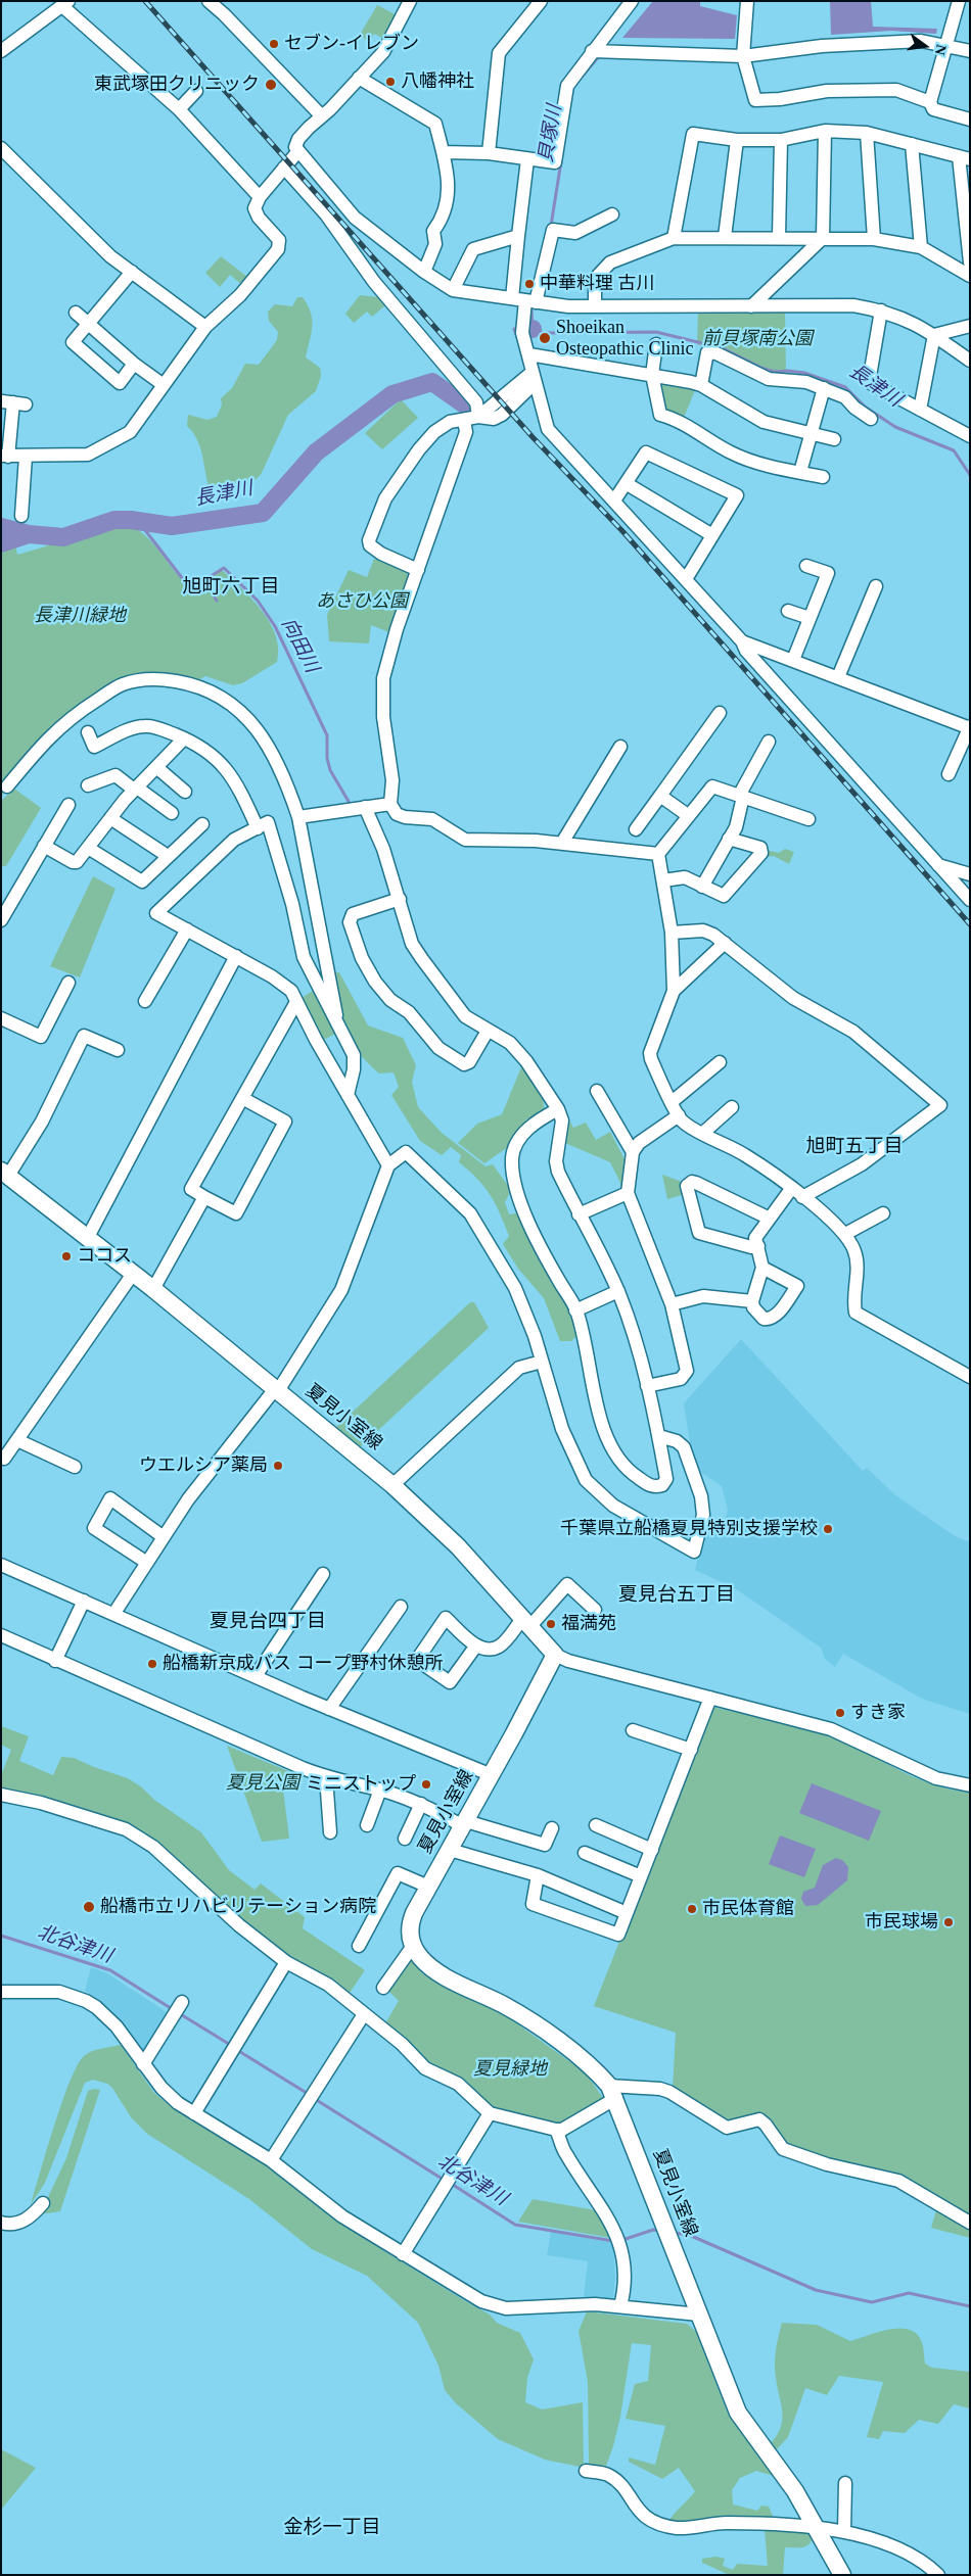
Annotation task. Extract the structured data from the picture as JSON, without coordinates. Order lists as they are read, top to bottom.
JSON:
{
  "streets": {
    "main road": ["夏見小室線"]
  },
  "districts": [
    "旭町六丁目",
    "旭町五丁目",
    "夏見台五丁目",
    "夏見台四丁目",
    "金杉一丁目"
  ],
  "water": [
    "貝塚川",
    "長津川",
    "向田川",
    "北谷津川"
  ],
  "parks": [
    "前貝塚南公園",
    "あさひ公園",
    "長津川緑地",
    "夏見公園",
    "夏見緑地"
  ],
  "places": [
    "セブン-イレブン",
    "八幡神社",
    "東武塚田クリニック",
    "中華料理 古川",
    "Shoeikan Osteopathic Clinic",
    "ココス",
    "ウエルシア薬局",
    "千葉県立船橋夏見特別支援学校",
    "福満苑",
    "船橋新京成バス コープ野村休憩所",
    "すき家",
    "ミニストップ",
    "船橋市立リハビリテーション病院",
    "市民体育館",
    "市民球場"
  ],
  "north": "right"
}
